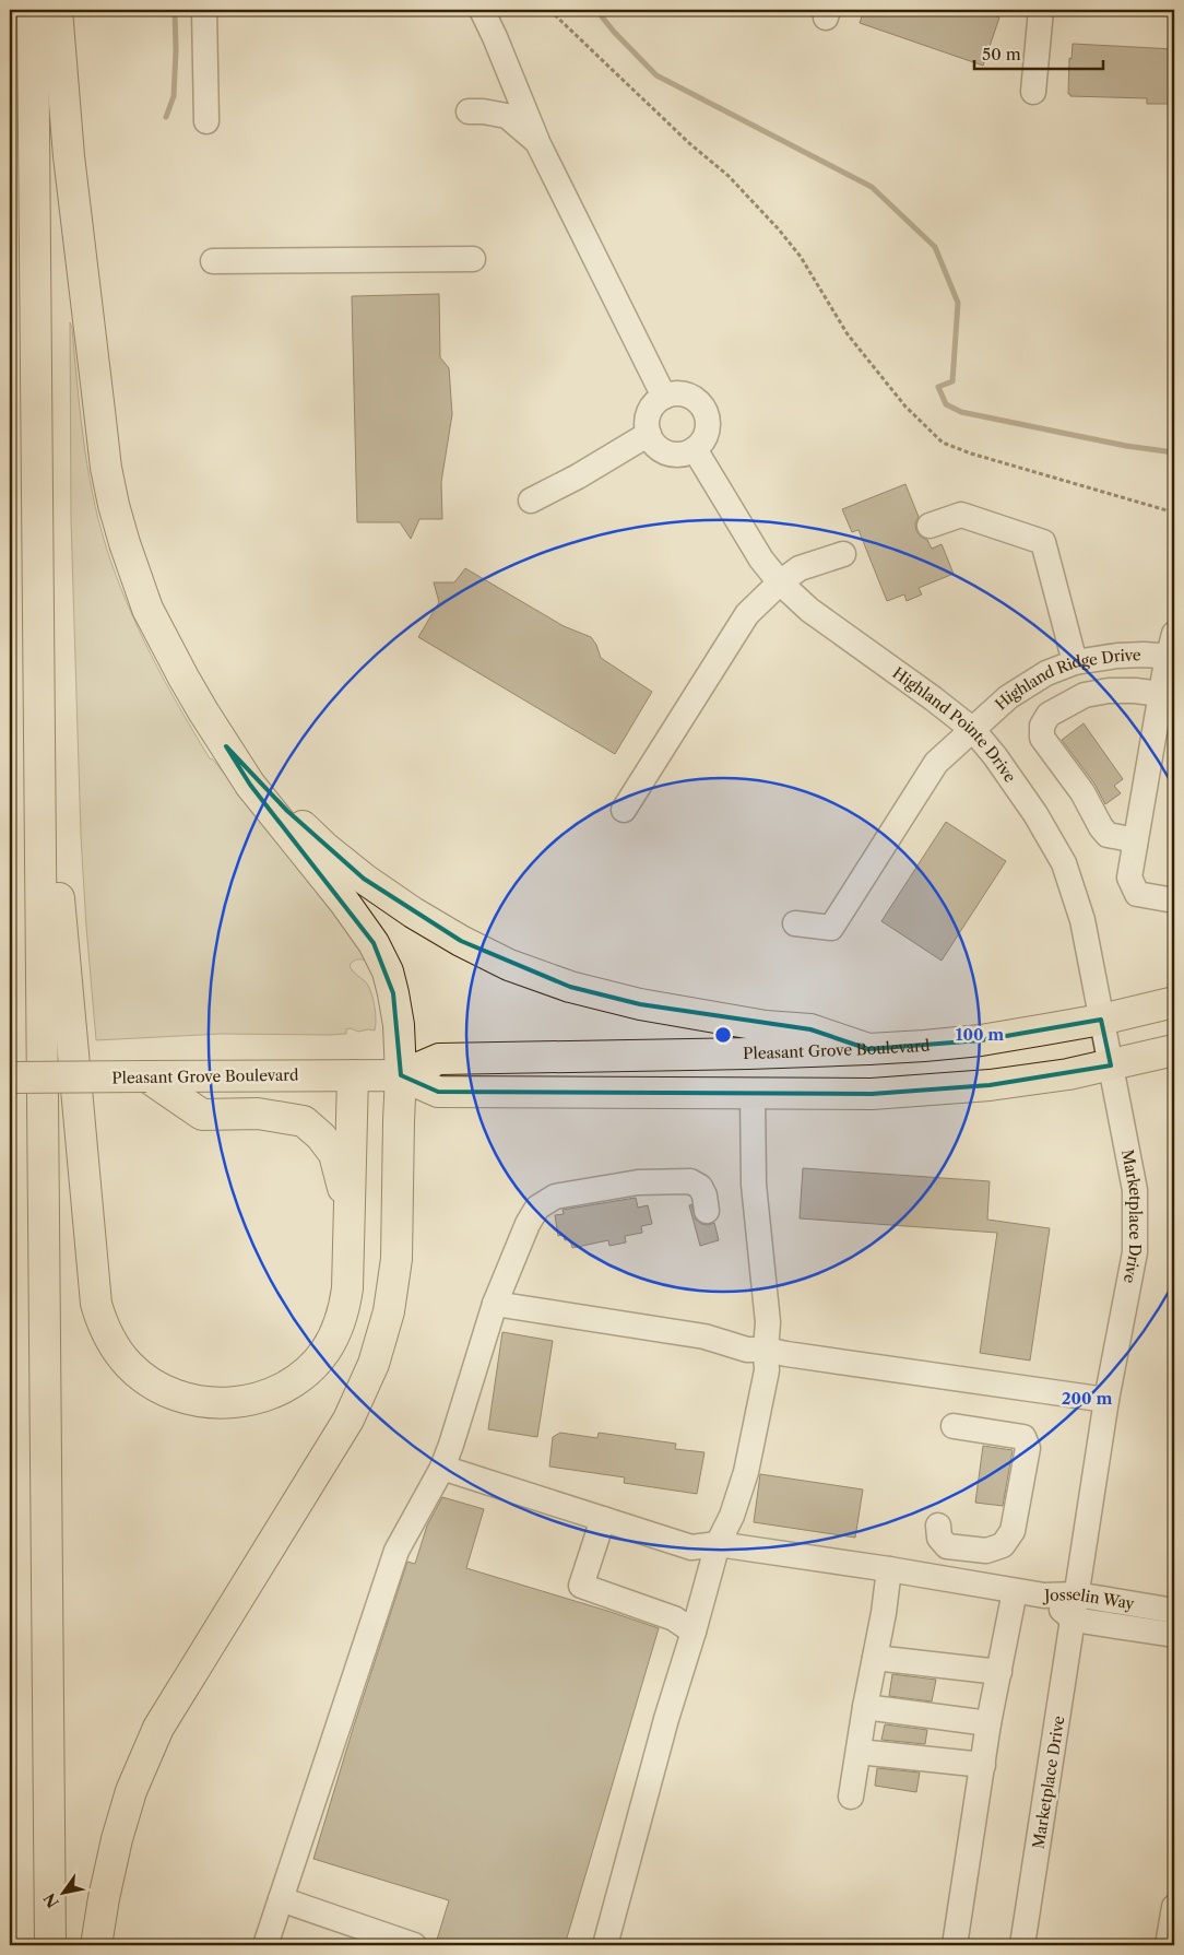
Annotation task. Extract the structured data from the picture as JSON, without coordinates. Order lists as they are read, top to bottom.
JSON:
{
  "streets": {
    "main road": ["Pleasant Grove Boulevard"],
    "street": [
      "Highland Ridge Drive",
      "Highland Pointe Drive",
      "Marketplace Drive",
      "Josselin Way"
    ]
  },
  "crossings": [
    ["Highland Ridge Drive", "Highland Pointe Drive"],
    ["Highland Pointe Drive", "Pleasant Grove Boulevard"],
    ["Highland Pointe Drive", "Marketplace Drive"],
    ["Pleasant Grove Boulevard", "Marketplace Drive"],
    ["Marketplace Drive", "Josselin Way"]
  ],
  "scale_bar": "50 m",
  "north": "bottom left",
  "rings": ["100 m", "200 m"]
}
